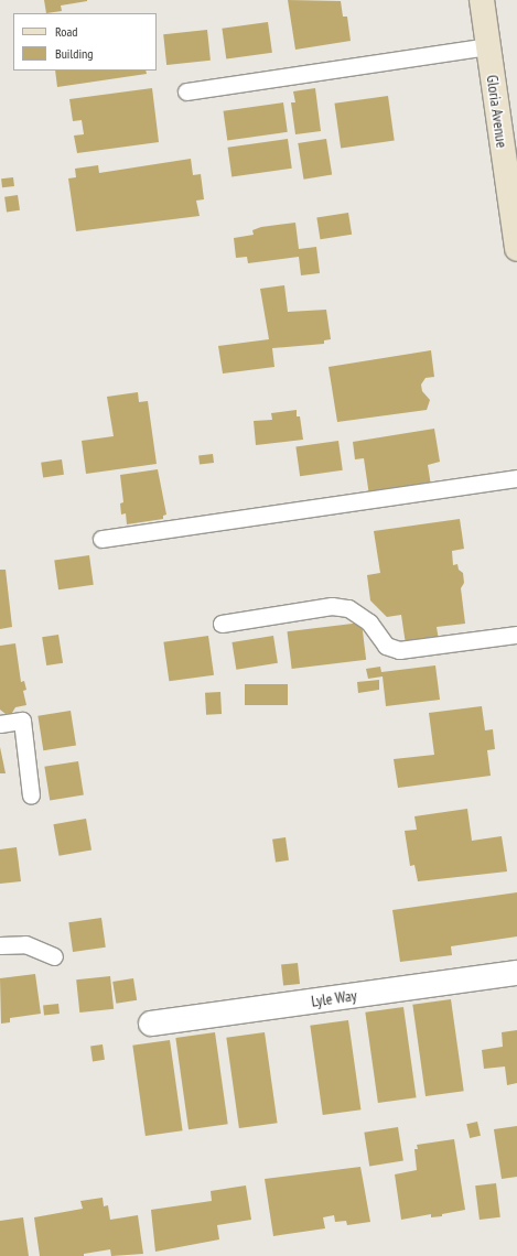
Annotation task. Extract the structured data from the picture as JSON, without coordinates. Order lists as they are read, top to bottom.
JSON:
{
  "streets": {
    "street": ["Gloria Avenue", "Lyle Way"]
  },
  "legend": ["Road", "Building"]
}
